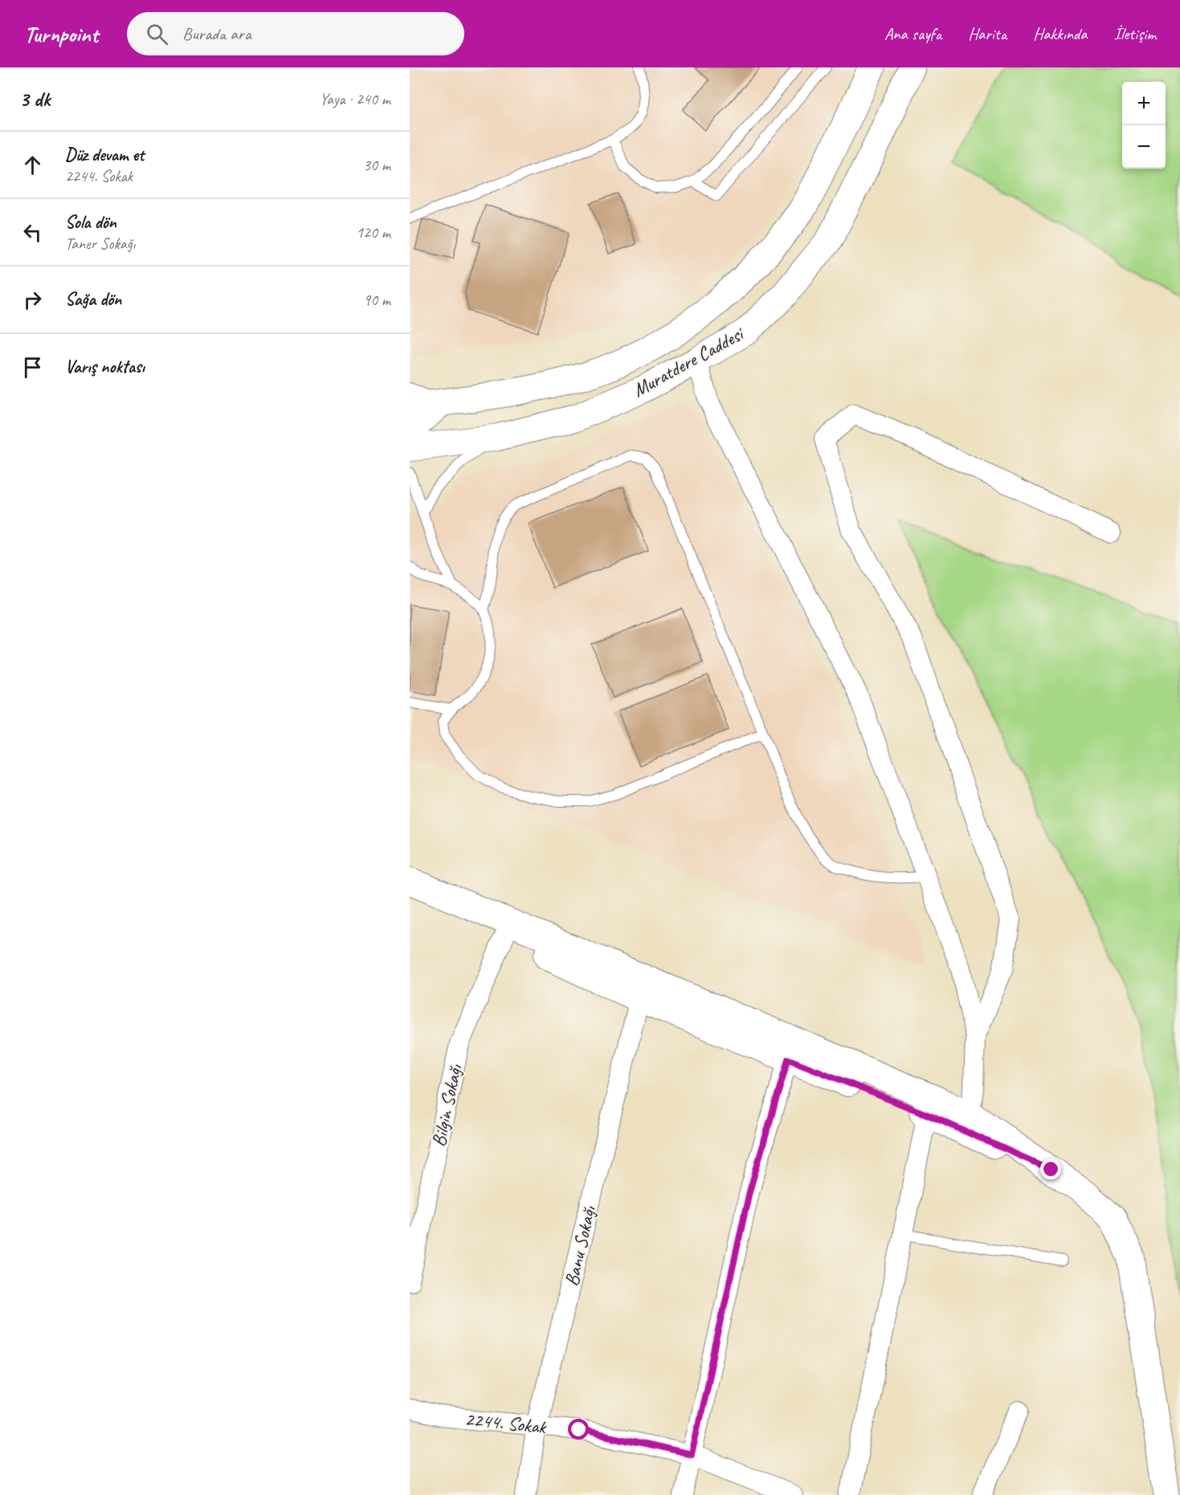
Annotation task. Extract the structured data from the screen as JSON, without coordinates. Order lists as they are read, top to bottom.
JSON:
{
  "streets": {
    "main road": ["Muratdere Caddesi"],
    "street": ["Bilgin Sokağı", "Banu Sokağı", "2244. Sokak"]
  },
  "crossings": [
    ["Banu Sokağı", "2244. Sokak"]
  ],
  "page": {
    "header": "Turnpoint",
    "search": "Burada ara",
    "nav": [
      "Ana sayfa",
      "Harita",
      "Hakkında",
      "İletişim"
    ],
    "heading": ["3 dk", "Yaya · 240 m"],
    "map_buttons": ["+", "−"],
    "list": [
      ["Düz devam et", "2244. Sokak", "30 m"],
      ["Sola dön", "Taner Sokağı", "120 m"],
      ["Sağa dön", "90 m"],
      "Varış noktası"
    ]
  }
}
